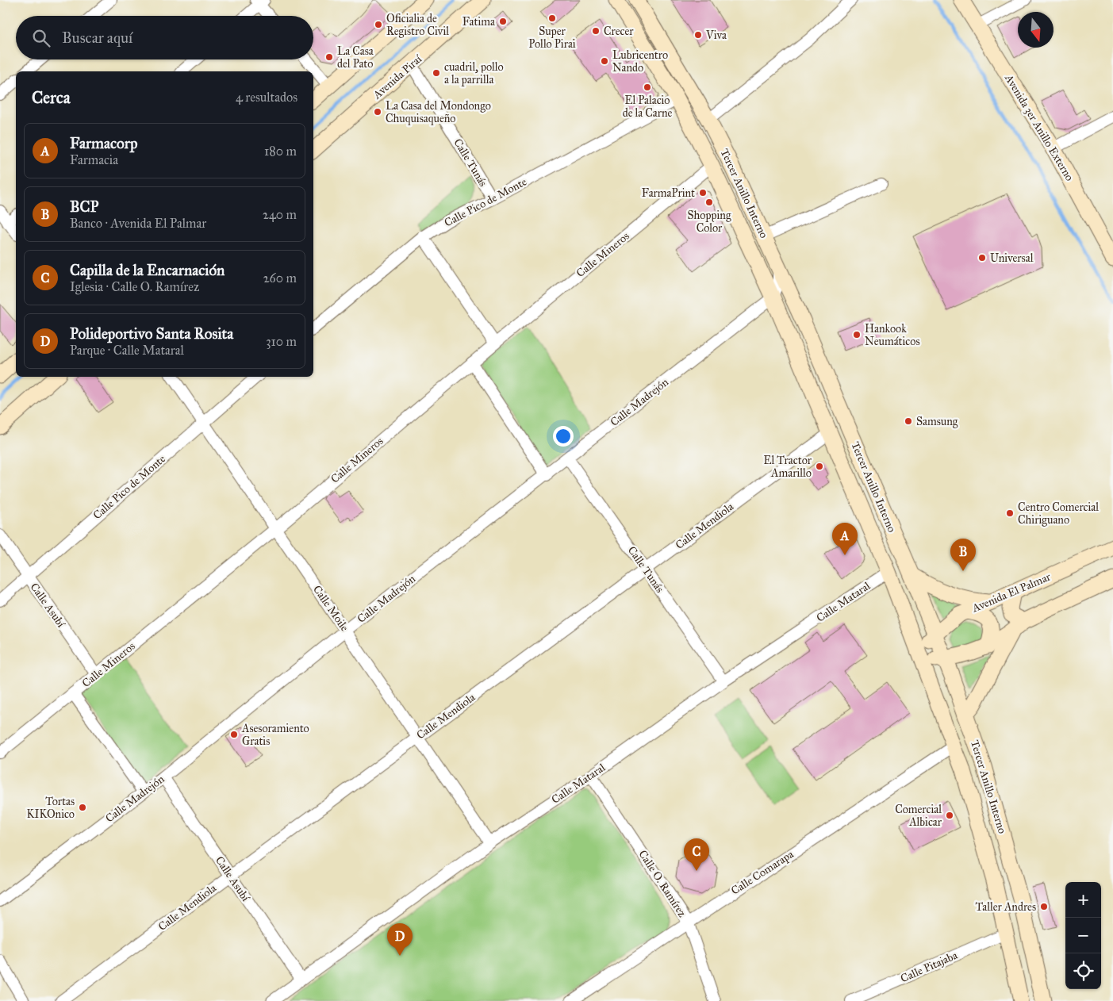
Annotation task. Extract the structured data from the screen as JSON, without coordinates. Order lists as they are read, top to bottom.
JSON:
{
  "streets": {
    "main road": [
      "Avenida Piraí",
      "Avenida 3er Anillo Externo",
      "Tercer Anillo Interno",
      "Avenida El Palmar"
    ],
    "street": [
      "Calle Tunás",
      "Calle Pico de Monte",
      "Calle Mineros",
      "Calle Madrejón",
      "Calle Mendiola",
      "Calle Mataral",
      "Calle Asubí",
      "Calle Moile",
      "Calle Comarapa",
      "Calle O. Ramírez",
      "Calle Pitajaba"
    ]
  },
  "crossings": [
    ["Avenida Piraí", "Calle Tunás"],
    ["Calle Tunás", "Calle Pico de Monte"],
    ["Calle Tunás", "Calle Madrejón"],
    ["Calle Tunás", "Calle Mendiola"],
    ["Calle Tunás", "Calle Mataral"],
    ["Tercer Anillo Interno", "Calle Pico de Monte"],
    ["Tercer Anillo Interno", "Calle Mineros"],
    ["Tercer Anillo Interno", "Calle Madrejón"],
    ["Tercer Anillo Interno", "Calle Mendiola"],
    ["Tercer Anillo Interno", "Avenida El Palmar"],
    ["Tercer Anillo Interno", "Calle Mataral"],
    ["Tercer Anillo Interno", "Calle Comarapa"],
    ["Tercer Anillo Interno", "Calle Pitajaba"],
    ["Calle Pico de Monte", "Calle Asubí"],
    ["Calle Pico de Monte", "Calle Moile"],
    ["Calle Mineros", "Calle Asubí"],
    ["Calle Mineros", "Calle Moile"],
    ["Calle Madrejón", "Calle Asubí"],
    ["Calle Madrejón", "Calle Moile"],
    ["Calle Mendiola", "Calle Asubí"],
    ["Calle Mendiola", "Calle Moile"],
    ["Calle Mataral", "Calle Asubí"],
    ["Calle Mataral", "Calle Moile"],
    ["Calle Mataral", "Calle O. Ramírez"],
    ["Calle Comarapa", "Calle O. Ramírez"]
  ],
  "places": [
    "Super Pollo Pirai",
    "Fatima",
    "Oficialia de Registro Civil",
    "Crecer",
    "Viva",
    "La Casa del Pato",
    "Lubricentro Nando",
    "cuadril, pollo a la parrilla",
    "El Palacio de la Carne",
    "La Casa del Mondongo Chuquisaqueño",
    "FarmaPrint",
    "Shopping Color",
    "Universal",
    "Hankook Neumáticos",
    "Samsung",
    "El Tractor Amarillo",
    "Centro Comercial Chiriguano",
    "Asesoramiento Gratis",
    "Tortas KIKOnico",
    "Comercial Albicar",
    "Taller Andres"
  ],
  "north": "bottom",
  "page": {
    "search": "Buscar aquí",
    "heading": ["Cerca", "4 resultados"],
    "list": [
      {
        "mark": "A",
        "name": "Farmacorp",
        "note": "Farmacia",
        "value": "180 m"
      },
      {
        "mark": "B",
        "name": "BCP",
        "note": "Banco · Avenida El Palmar",
        "value": "240 m"
      },
      {
        "mark": "C",
        "name": "Capilla de la Encarnación",
        "note": "Iglesia · Calle O. Ramírez",
        "value": "260 m"
      },
      {
        "mark": "D",
        "name": "Polideportivo Santa Rosita",
        "note": "Parque · Calle Mataral",
        "value": "310 m"
      }
    ],
    "pins": [
      "A",
      "B",
      "C",
      "D"
    ],
    "map_buttons": ["+", "−"]
  }
}
